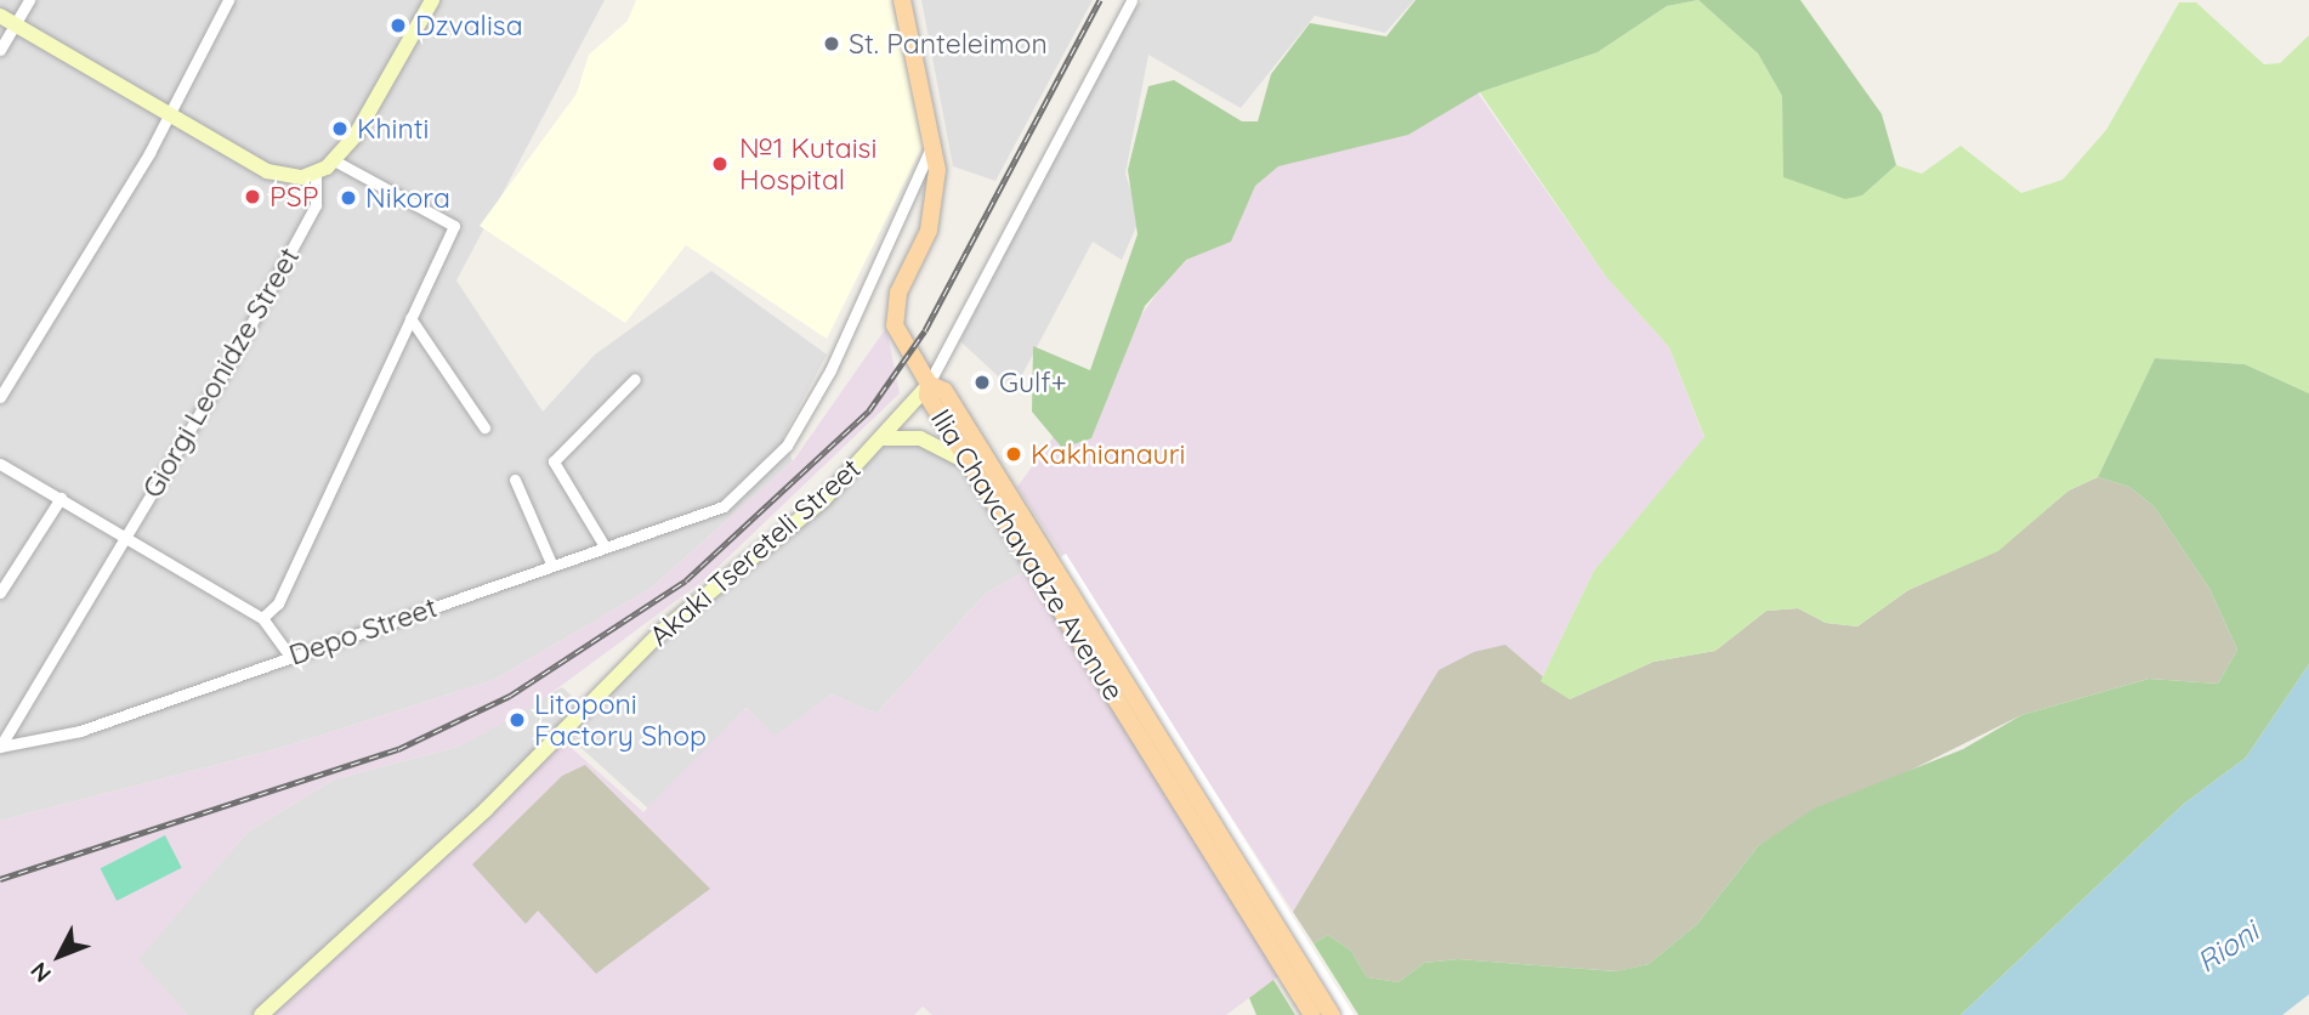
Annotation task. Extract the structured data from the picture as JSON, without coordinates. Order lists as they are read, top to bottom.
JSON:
{
  "streets": {
    "main road": ["Akaki Tsereteli Street", "Ilia Chavchavadze Avenue"],
    "street": ["Giorgi Leonidze Street", "Depo Street"]
  },
  "crossings": [
    ["Giorgi Leonidze Street", "Depo Street"],
    ["Akaki Tsereteli Street", "Ilia Chavchavadze Avenue"]
  ],
  "water": ["Rioni"],
  "places": [
    "Dzvalisa",
    "St. Panteleimon",
    "Khinti",
    "№1 Kutaisi Hospital",
    "PSP",
    "Nikora",
    "Gulf+",
    "Kakhianauri",
    "Litoponi Factory Shop"
  ],
  "north": "bottom left"
}
